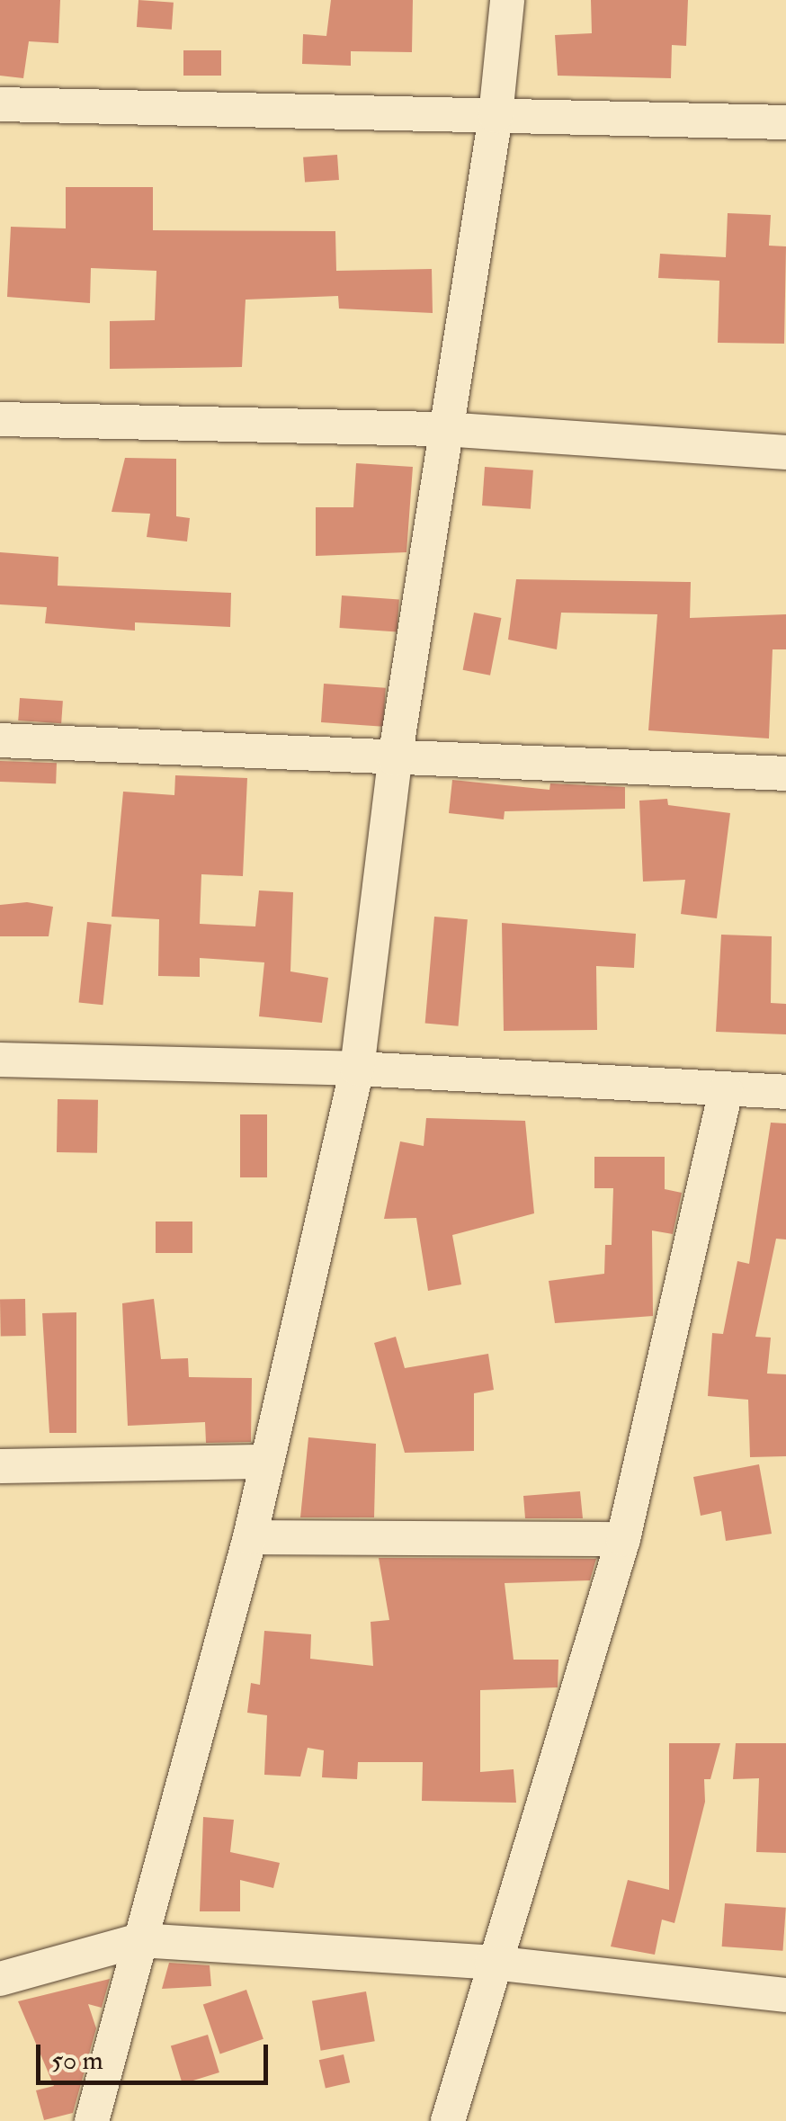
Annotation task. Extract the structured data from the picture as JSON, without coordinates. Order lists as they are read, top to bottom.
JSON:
{
  "scale_bar": "50 m"
}
